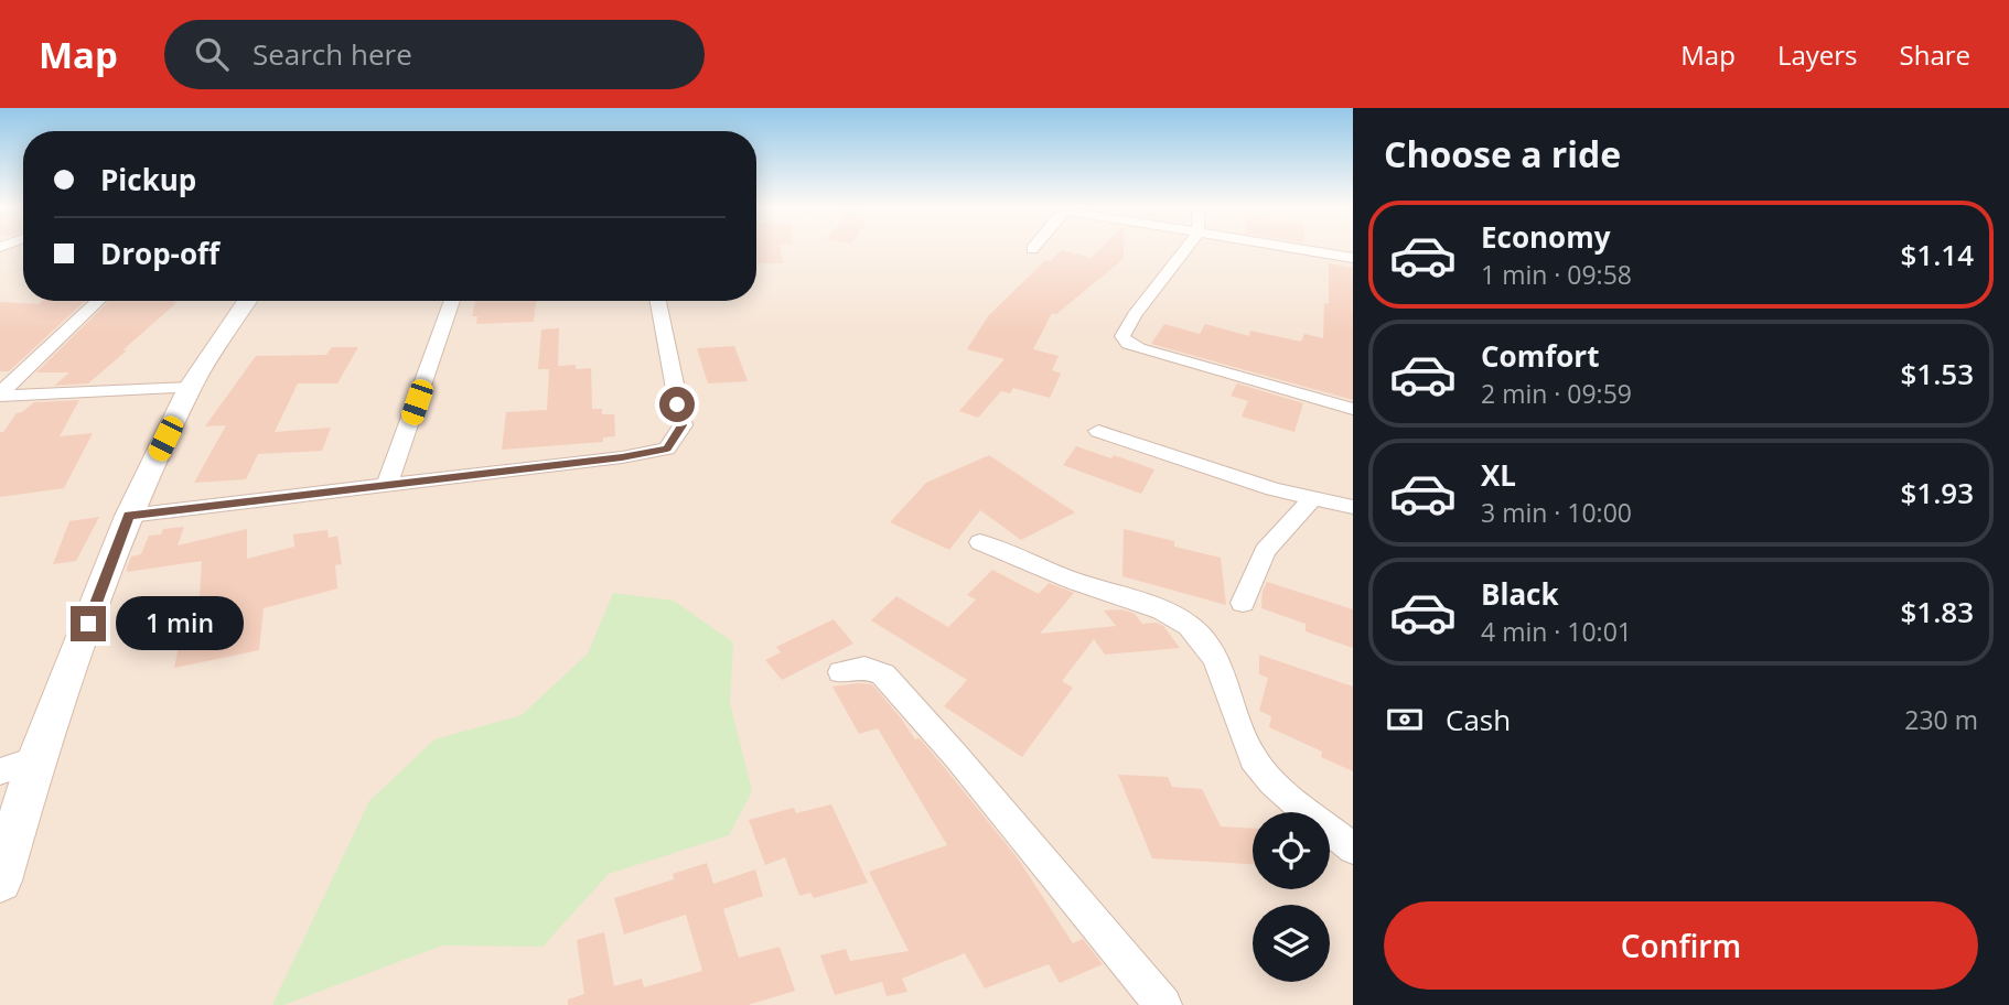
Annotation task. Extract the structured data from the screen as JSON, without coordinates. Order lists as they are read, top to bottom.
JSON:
{
  "page": {
    "header": "Map",
    "search": "Search here",
    "nav": ["Map", "Layers", "Share"],
    "heading": "Choose a ride",
    "banner": ["Pickup", "Drop-off"],
    "list": [
      {
        "name": "Economy",
        "note": "1 min · 09:58",
        "value": "$1.14"
      },
      {
        "name": "Comfort",
        "note": "2 min · 09:59",
        "value": "$1.53"
      },
      {
        "name": "XL",
        "note": "3 min · 10:00",
        "value": "$1.93"
      },
      {
        "name": "Black",
        "note": "4 min · 10:01",
        "value": "$1.83"
      }
    ],
    "bubble": "1 min",
    "pay": ["Cash", "230 m"],
    "buttons": "Confirm"
  }
}
